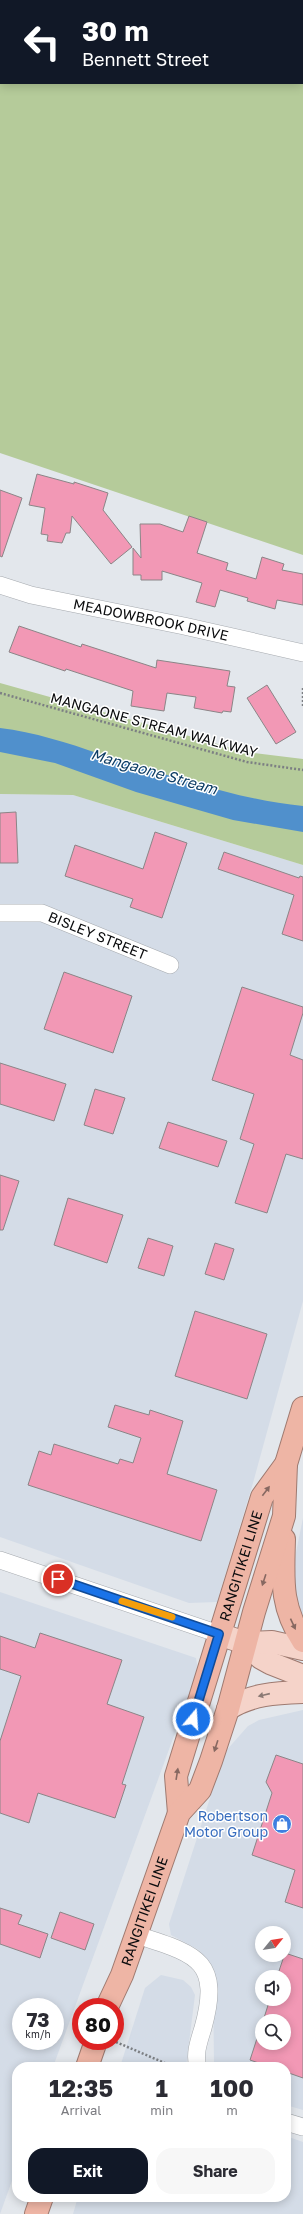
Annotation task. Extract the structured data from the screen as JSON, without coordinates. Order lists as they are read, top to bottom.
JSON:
{
  "streets": {
    "highway": ["RANGITIKEI LINE"],
    "street": ["MEADOWBROOK DRIVE", "BISLEY STREET"],
    "path": ["MANGAONE STREAM WALKWAY"]
  },
  "water": ["Mangaone Stream"],
  "places": {
    "shop": ["Robertson Motor Group"]
  },
  "north": "top right",
  "page": {
    "turn": ["30 m", "Bennett Street"],
    "speed": "73 km/h",
    "limit": "80",
    "eta": [
      "12:35",
      "Arrival",
      "1",
      "min",
      "100",
      "m"
    ],
    "buttons": ["Exit", "Share"]
  }
}
